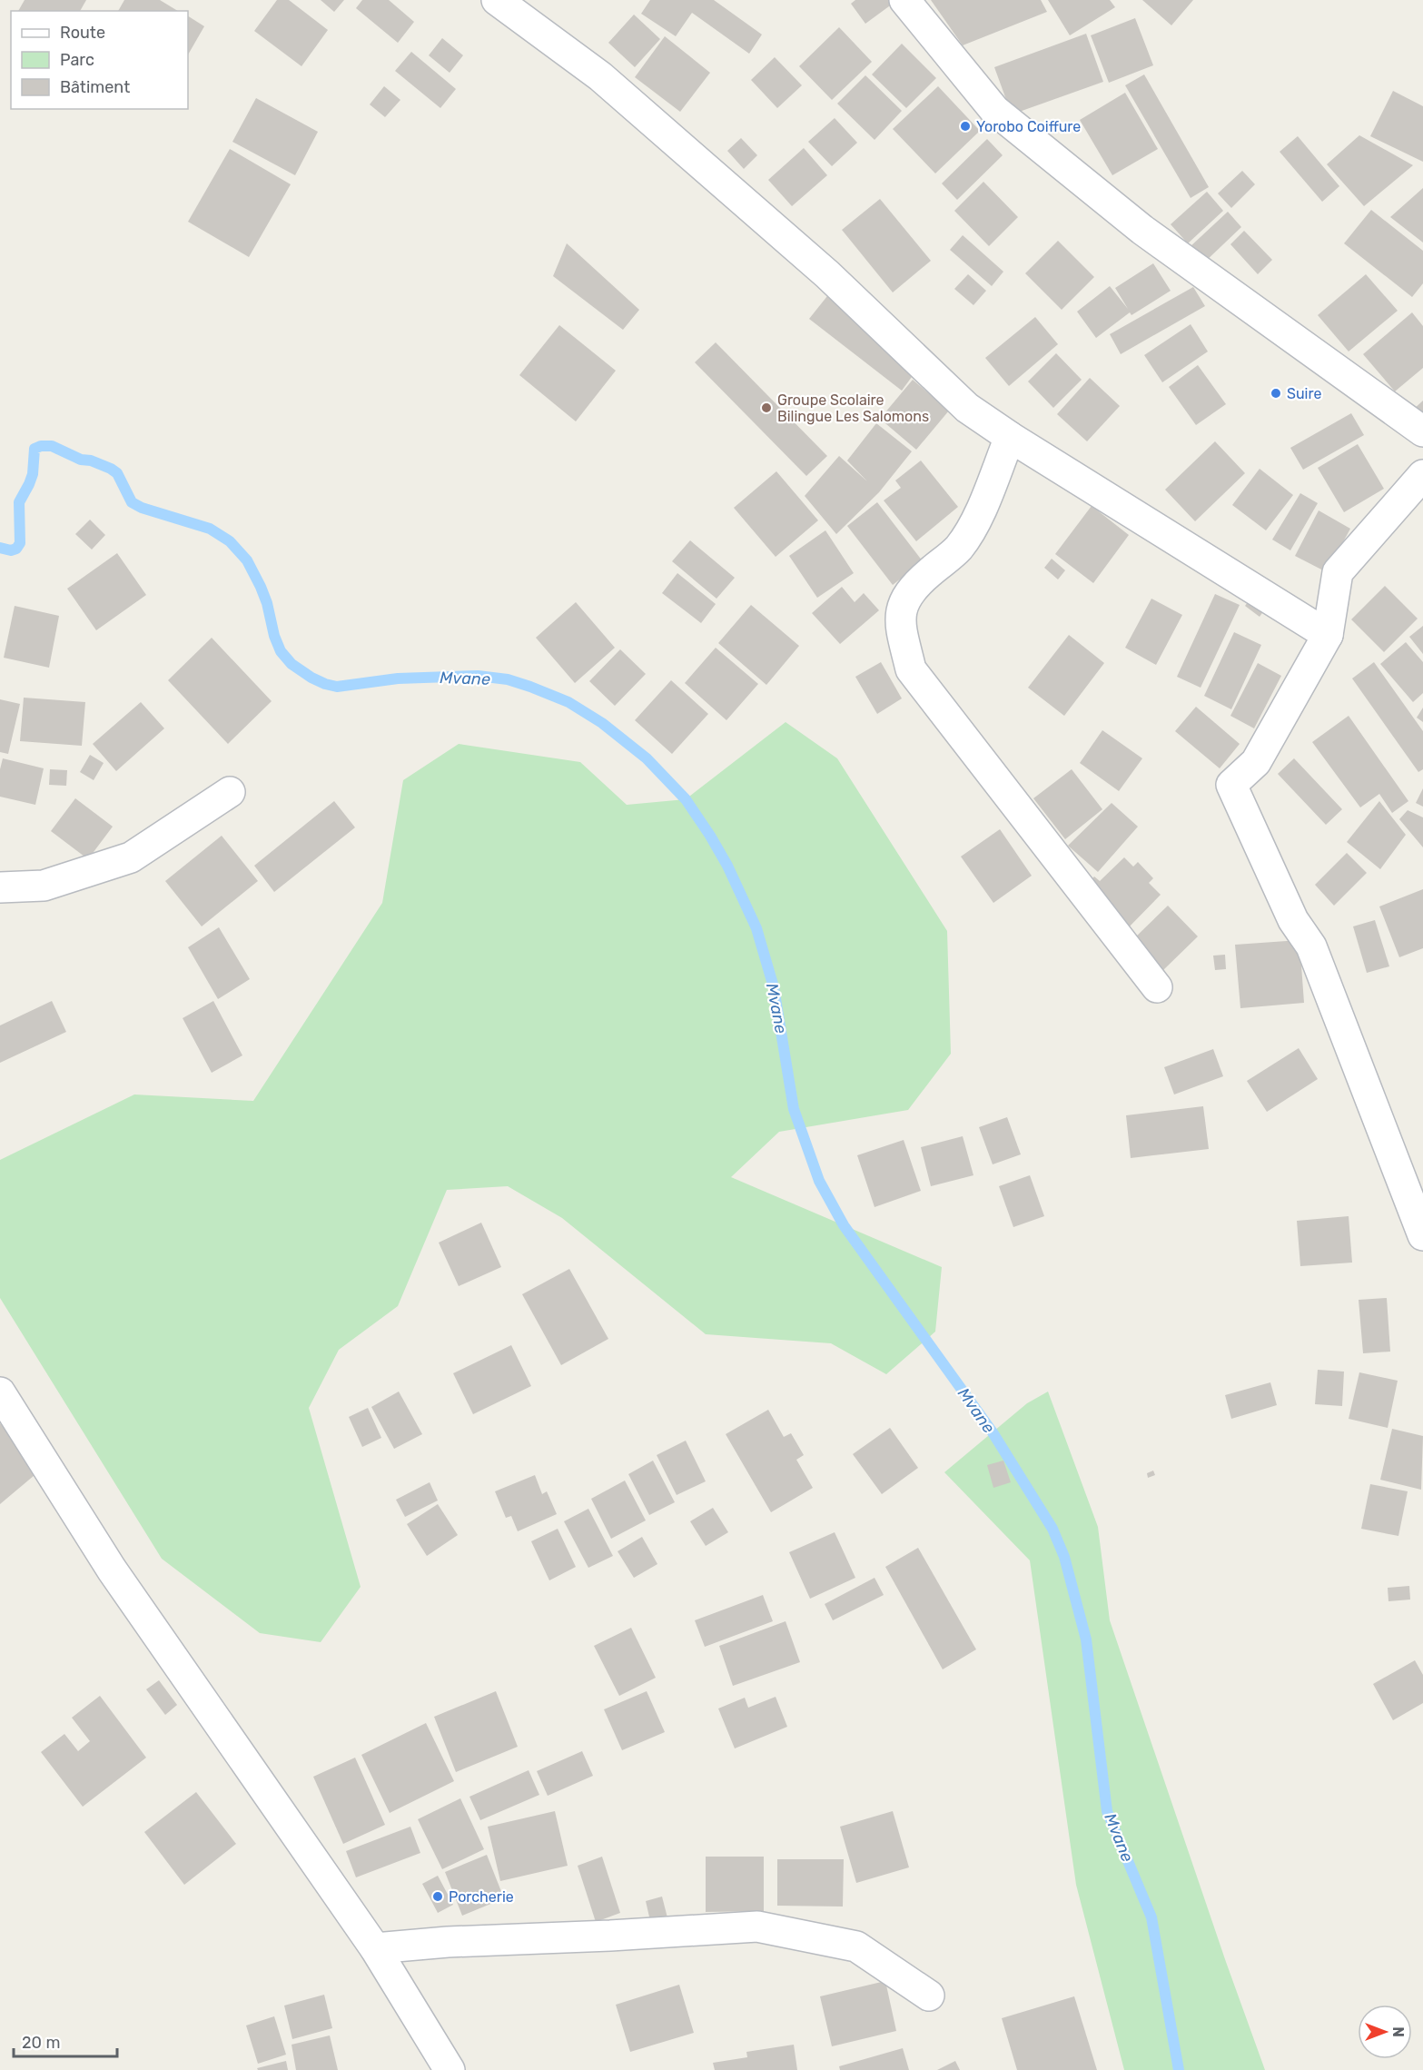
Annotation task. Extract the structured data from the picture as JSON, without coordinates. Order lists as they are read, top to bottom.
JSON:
{
  "water": ["Mvane"],
  "places": [
    "Yorobo Coiffure",
    "Suire",
    "Groupe Scolaire Bilingue Les Salomons",
    "Porcherie"
  ],
  "legend": ["Route", "Parc", "Bâtiment"],
  "scale_bar": "20 m",
  "north": "right"
}
